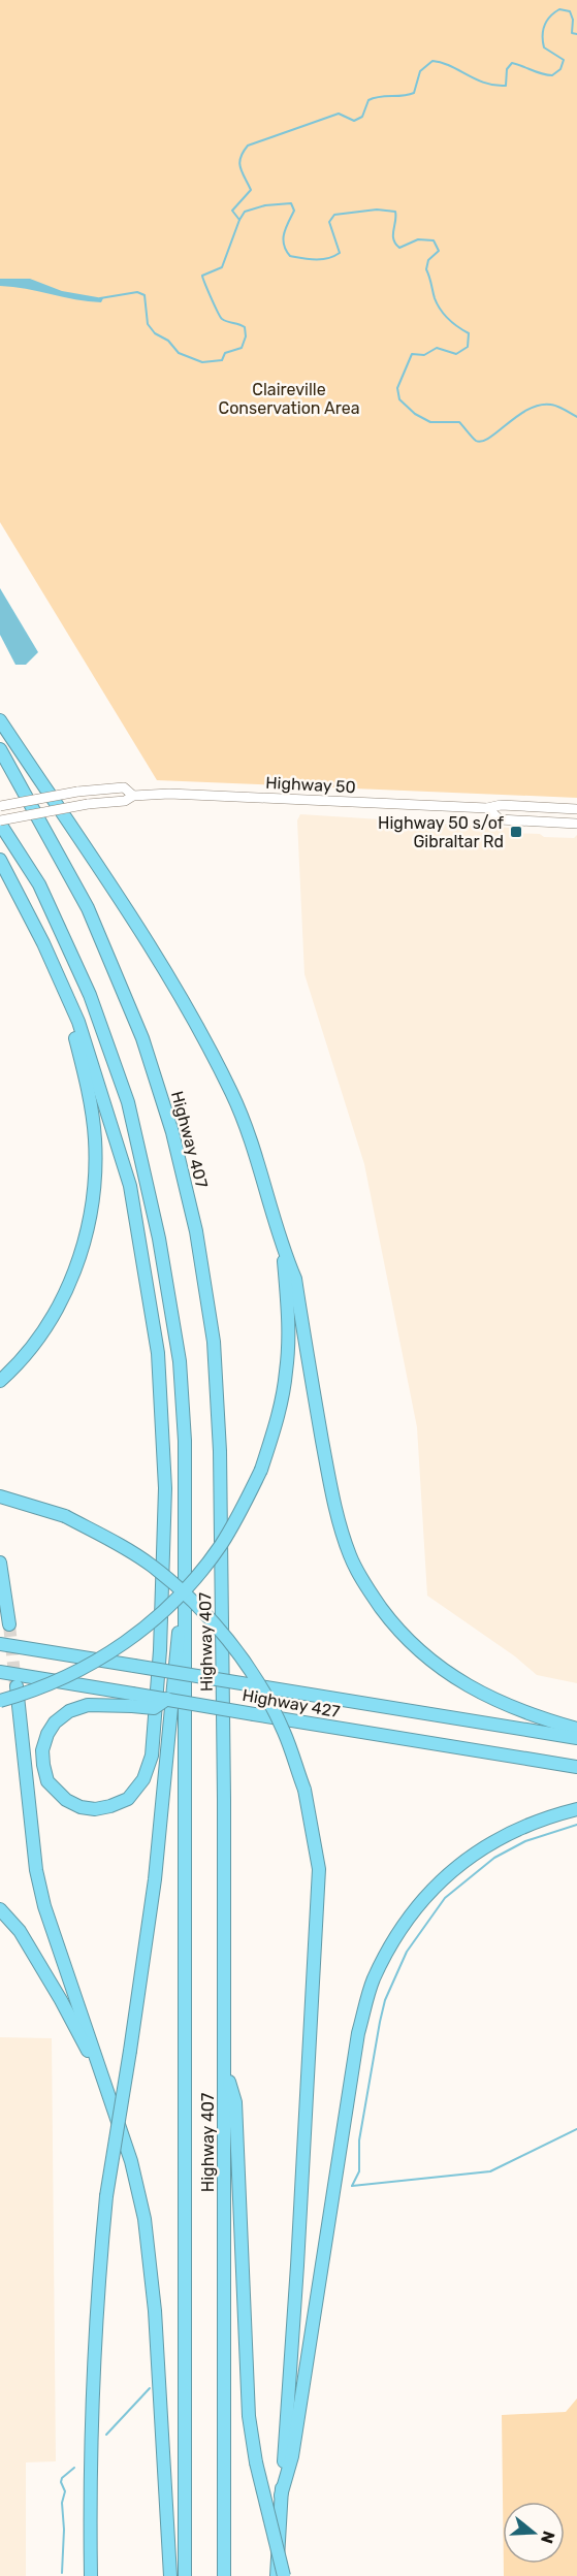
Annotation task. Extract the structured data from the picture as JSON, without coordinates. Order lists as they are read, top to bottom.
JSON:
{
  "streets": {
    "highway": ["Highway 407", "Highway 427"],
    "main road": ["Highway 50"]
  },
  "crossings": [
    ["Highway 50", "Highway 407"]
  ],
  "parks": ["Claireville Conservation Area"],
  "places": {
    "transit": ["Highway 50 s/of Gibraltar Rd"]
  },
  "north": "right"
}
